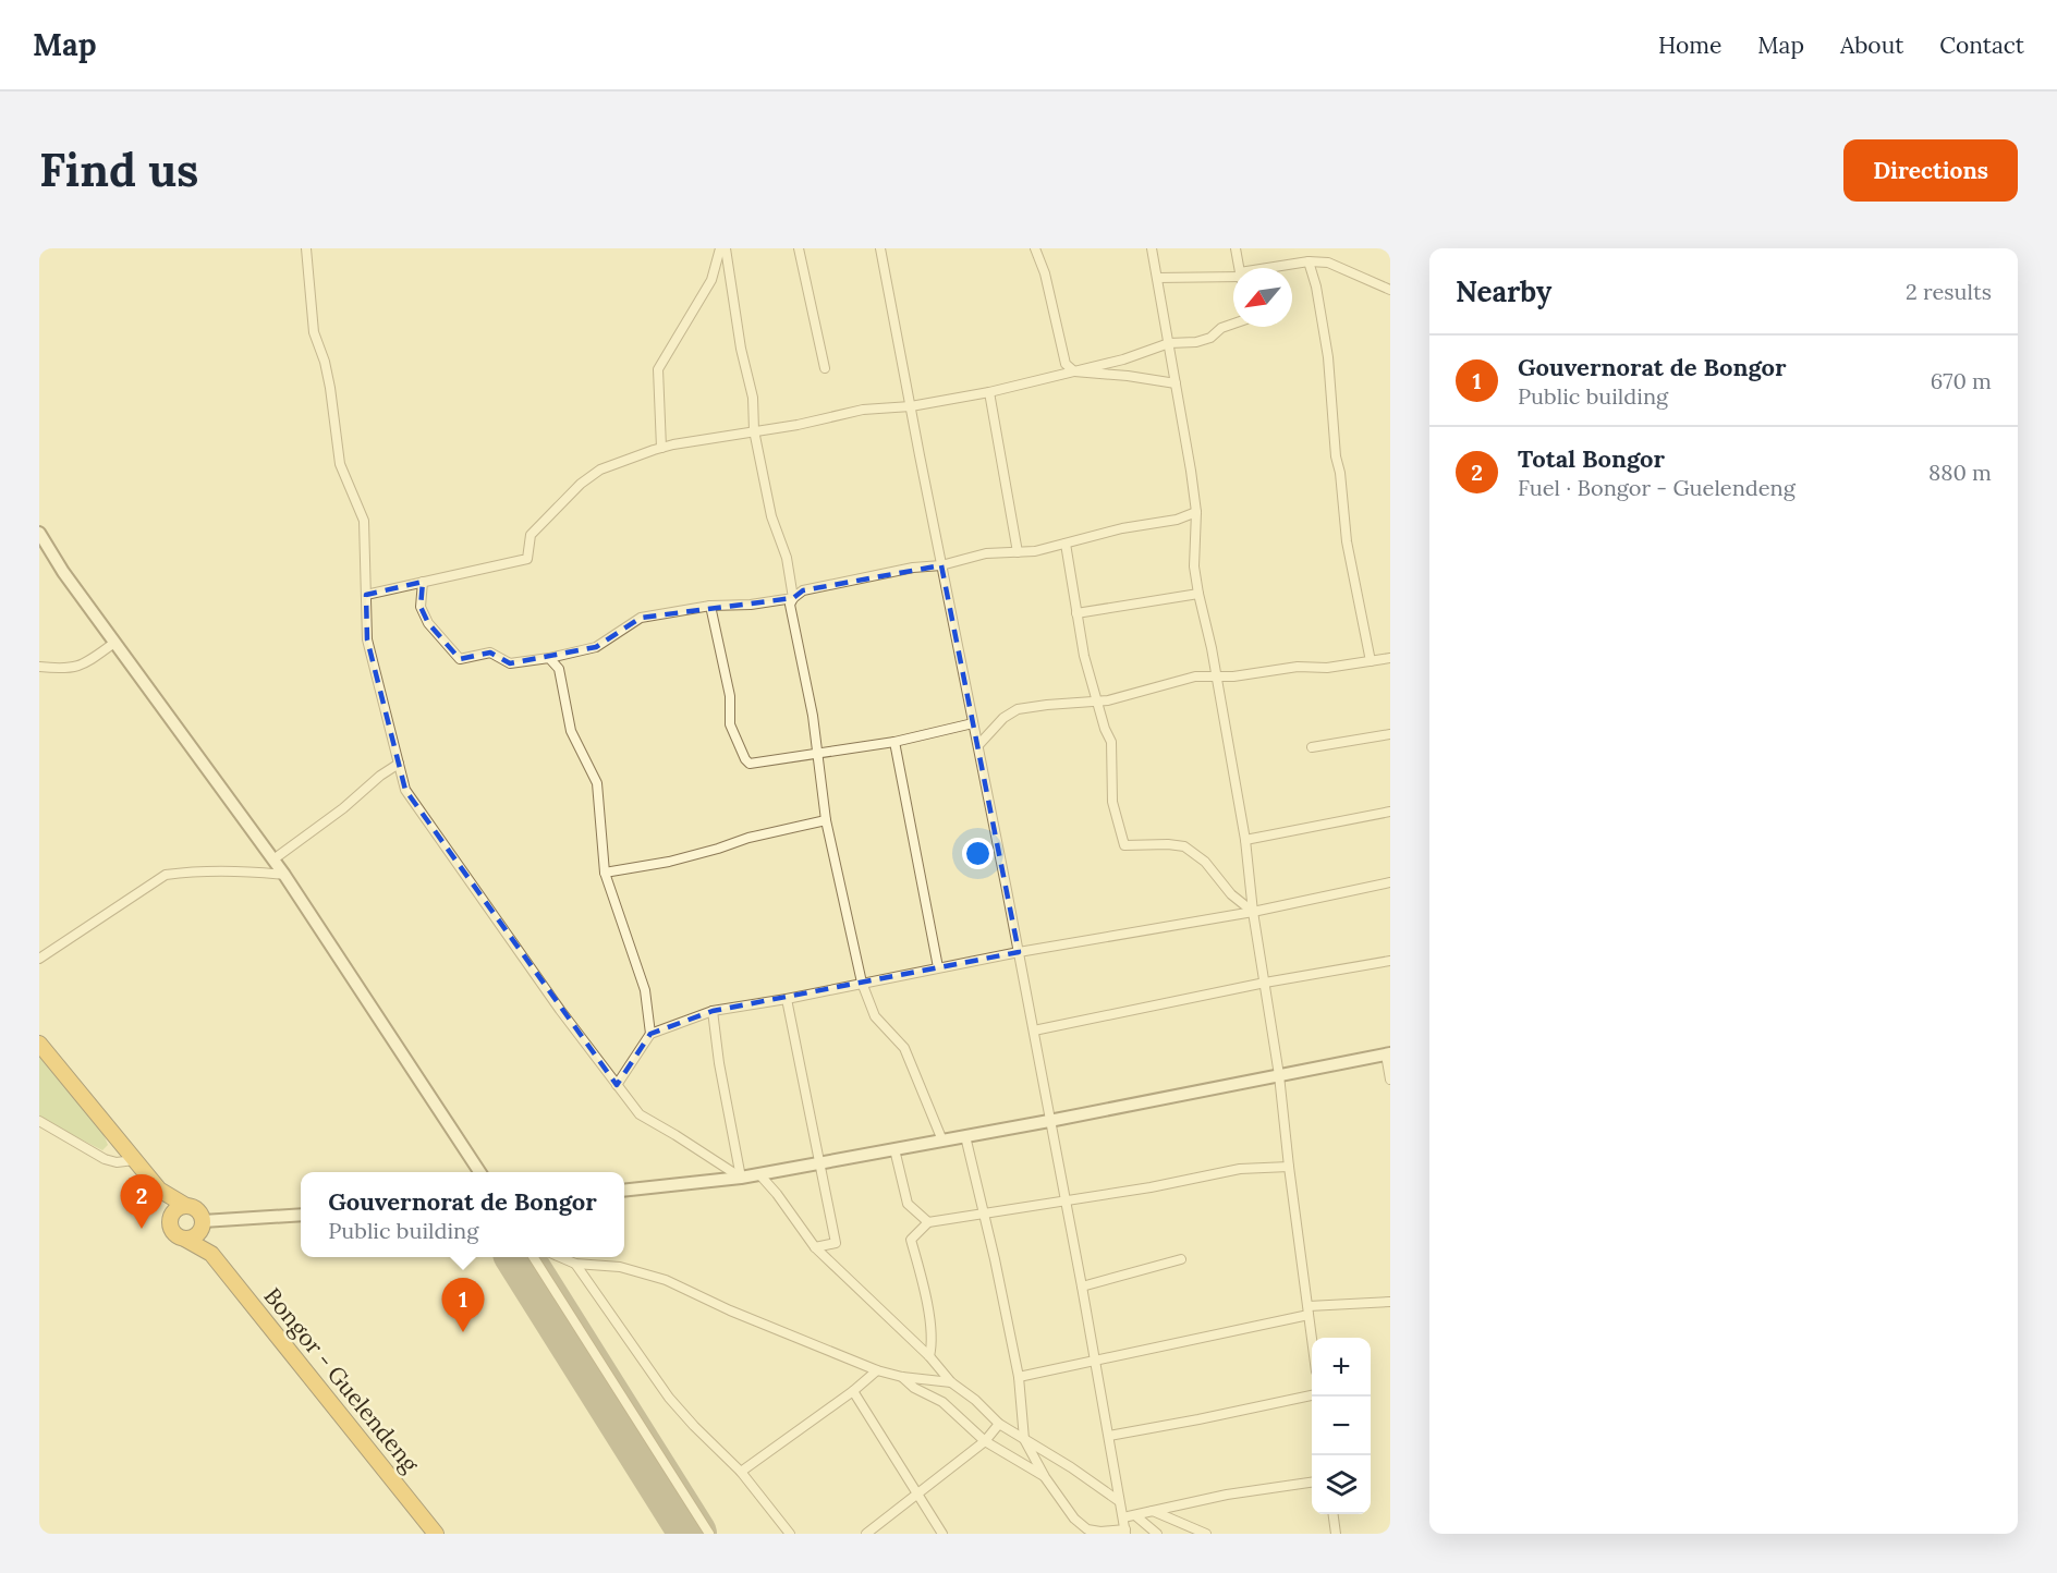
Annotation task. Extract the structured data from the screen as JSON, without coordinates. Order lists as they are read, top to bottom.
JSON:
{
  "streets": {
    "highway": ["Bongor - Guelendeng"]
  },
  "north": "bottom left",
  "page": {
    "header": "Map",
    "nav": [
      "Home",
      "Map",
      "About",
      "Contact"
    ],
    "buttons": "Directions",
    "title": "Find us",
    "heading": ["Nearby", "2 results"],
    "list": [
      {
        "mark": "1",
        "name": "Gouvernorat de Bongor",
        "note": "Public building",
        "value": "670 m"
      },
      {
        "mark": "2",
        "name": "Total Bongor",
        "note": "Fuel · Bongor - Guelendeng",
        "value": "880 m"
      }
    ],
    "popup": ["Gouvernorat de Bongor", "Public building"],
    "pins": ["2", "1"],
    "map_buttons": ["+", "−"]
  }
}
